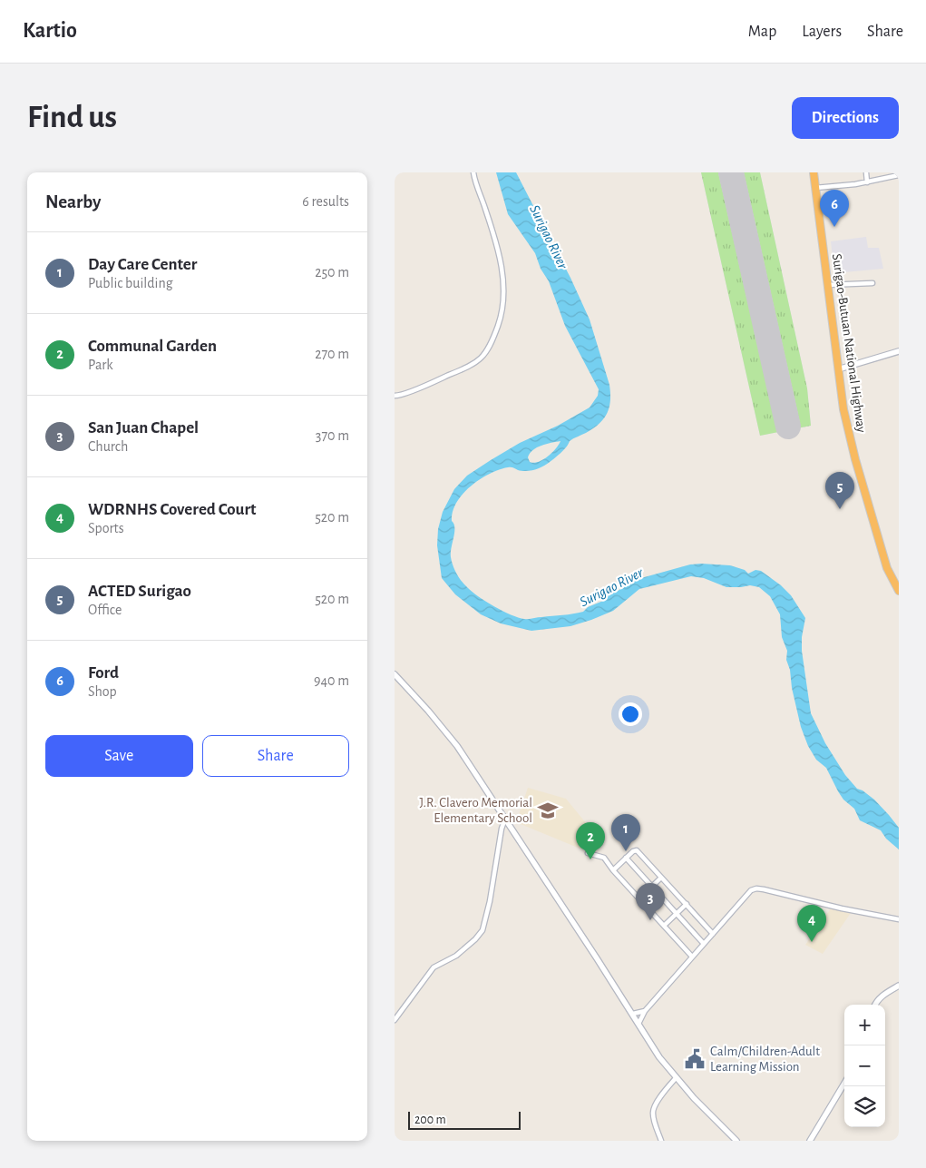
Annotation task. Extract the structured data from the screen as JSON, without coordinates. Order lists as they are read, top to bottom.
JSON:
{
  "streets": {
    "highway": ["Surigao-Butuan National Highway"]
  },
  "water": ["Surigao River"],
  "places": {
    "school or university": ["J.R. Clavero Memorial Elementary School"],
    "public building": ["Calm/Children-Adult Learning Mission"]
  },
  "scale_bar": "200 m",
  "page": {
    "header": "Kartio",
    "nav": ["Map", "Layers", "Share"],
    "buttons": [
      "Directions",
      ["Save", "Share"]
    ],
    "title": "Find us",
    "heading": ["Nearby", "6 results"],
    "pins": [
      "6",
      "5",
      "1",
      "2",
      "3",
      "4"
    ],
    "list": [
      {
        "mark": "1",
        "name": "Day Care Center",
        "note": "Public building",
        "value": "250 m"
      },
      {
        "mark": "2",
        "name": "Communal Garden",
        "note": "Park",
        "value": "270 m"
      },
      {
        "mark": "3",
        "name": "San Juan Chapel",
        "note": "Church",
        "value": "370 m"
      },
      {
        "mark": "4",
        "name": "WDRNHS Covered Court",
        "note": "Sports",
        "value": "520 m"
      },
      {
        "mark": "5",
        "name": "ACTED Surigao",
        "note": "Office",
        "value": "520 m"
      },
      {
        "mark": "6",
        "name": "Ford",
        "note": "Shop",
        "value": "940 m"
      }
    ],
    "map_buttons": ["+", "−"],
    "scale": "200 m"
  }
}
